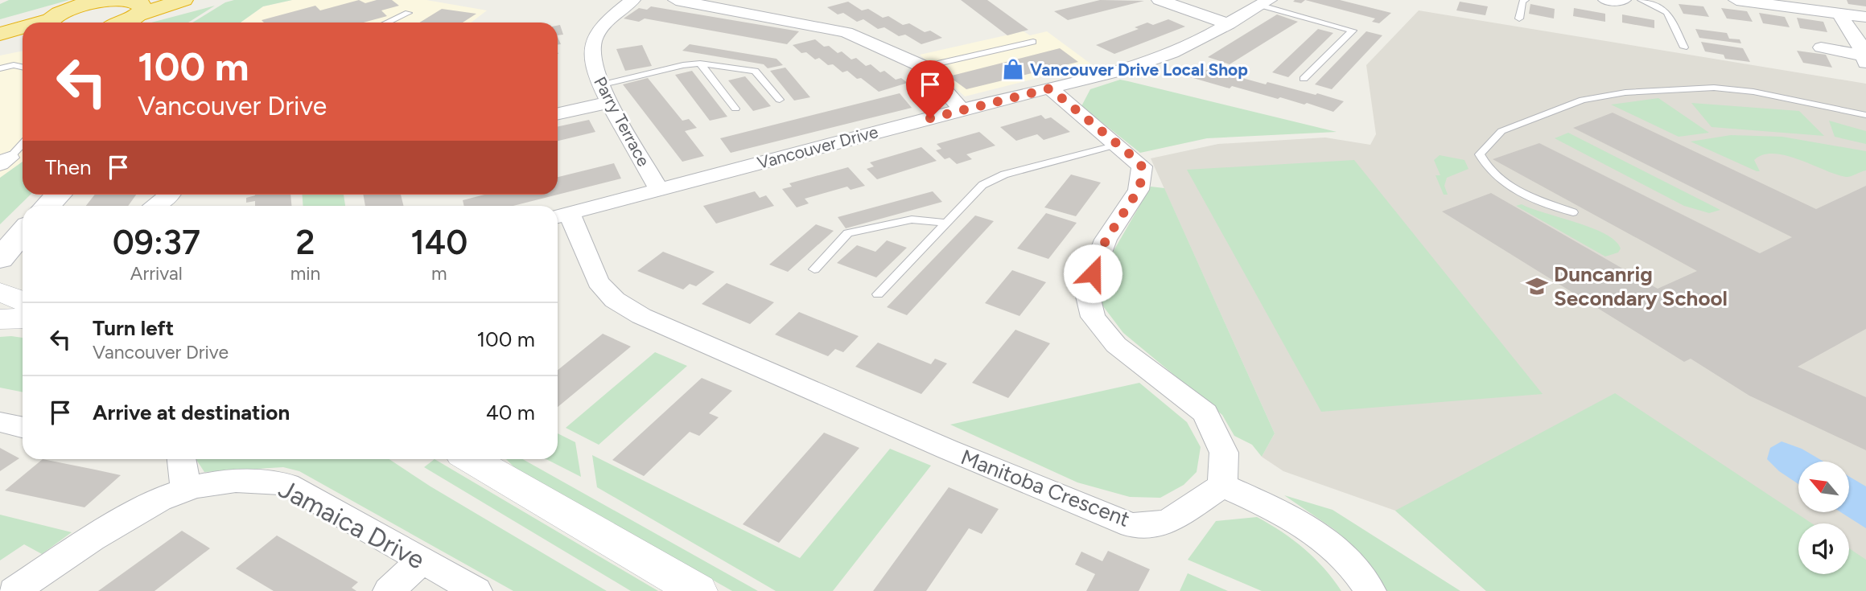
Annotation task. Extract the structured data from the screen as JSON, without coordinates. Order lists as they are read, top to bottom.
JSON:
{
  "streets": {
    "street": [
      "Parry Terrace",
      "Vancouver Drive",
      "Manitoba Crescent",
      "Jamaica Drive"
    ]
  },
  "crossings": [
    ["Parry Terrace", "Vancouver Drive"],
    ["Vancouver Drive", "Manitoba Crescent"]
  ],
  "places": {
    "shop": ["Vancouver Drive Local Shop"],
    "school or university": ["Duncanrig Secondary School"]
  },
  "north": "top left",
  "page": {
    "turn": ["100 m", "Vancouver Drive"],
    "then": "Then",
    "eta": [
      "09:37",
      "Arrival",
      "2",
      "min",
      "140",
      "m"
    ],
    "list": [
      {
        "name": "Turn left",
        "note": "Vancouver Drive",
        "value": "100 m"
      },
      {
        "name": "Arrive at destination",
        "value": "40 m"
      }
    ]
  }
}
